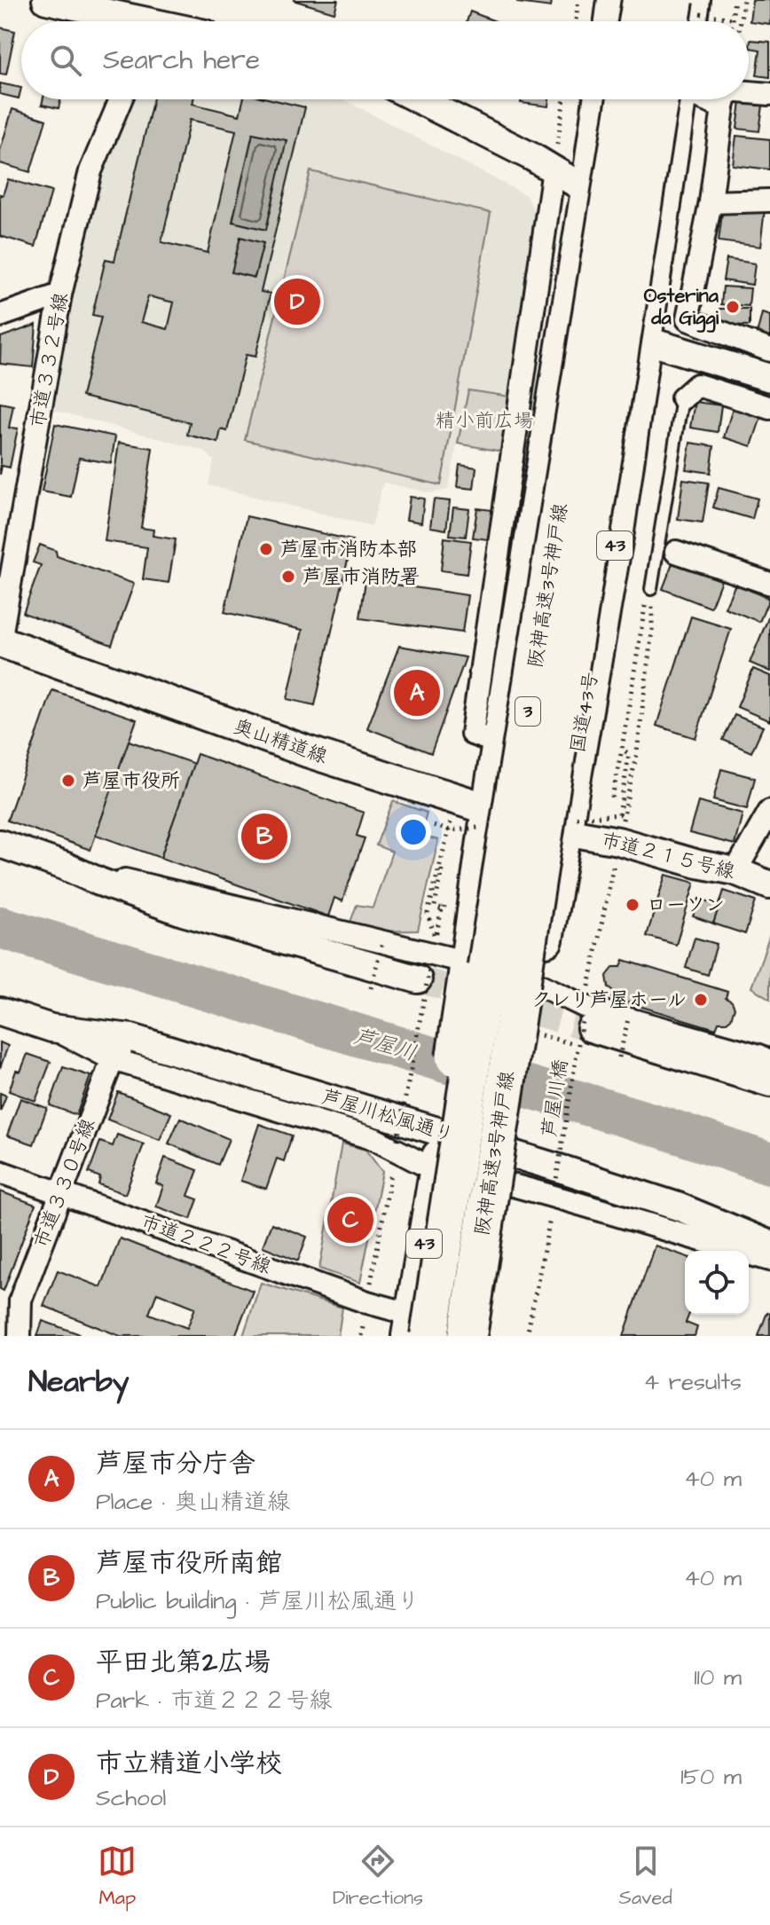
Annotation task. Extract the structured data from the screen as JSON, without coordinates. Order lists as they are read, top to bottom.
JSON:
{
  "streets": {
    "highway": [
      "43",
      "阪神高速3号神戸線",
      "3",
      "国道43号"
    ],
    "main road": ["奥山精道線"],
    "street": [
      "市道３３２号線",
      "市道２１５号線",
      "芦屋川松風通り",
      "市道３３０号線",
      "市道２２２号線"
    ],
    "path": ["芦屋川橋"]
  },
  "crossings": [
    ["市道３３２号線", "奥山精道線"],
    ["43", "阪神高速3号神戸線"],
    ["43", "奥山精道線"],
    ["43", "市道２２２号線"],
    ["阪神高速3号神戸線", "市道２２２号線"],
    ["国道43号", "奥山精道線"],
    ["国道43号", "市道２１５号線"],
    ["奥山精道線", "市道２１５号線"],
    ["市道２１５号線", "芦屋川橋"],
    ["芦屋川松風通り", "市道３３０号線"],
    ["市道３３０号線", "市道２２２号線"]
  ],
  "water": ["芦屋川"],
  "parks": ["精小前広場"],
  "places": [
    "Osterina da Giggi",
    "芦屋市消防本部",
    "芦屋市消防署",
    "芦屋市役所",
    "ローソン",
    "クレリ芦屋ホール"
  ],
  "page": {
    "search": "Search here",
    "pins": [
      "D",
      "A",
      "B",
      "C"
    ],
    "heading": ["Nearby", "4 results"],
    "list": [
      {
        "mark": "A",
        "name": "芦屋市分庁舎",
        "note": "Place · 奥山精道線",
        "value": "40 m"
      },
      {
        "mark": "B",
        "name": "芦屋市役所南館",
        "note": "Public building · 芦屋川松風通り",
        "value": "40 m"
      },
      {
        "mark": "C",
        "name": "平田北第2広場",
        "note": "Park · 市道２２２号線",
        "value": "110 m"
      },
      {
        "mark": "D",
        "name": "市立精道小学校",
        "note": "School",
        "value": "150 m"
      }
    ],
    "nav": ["Map", "Directions", "Saved"]
  }
}
